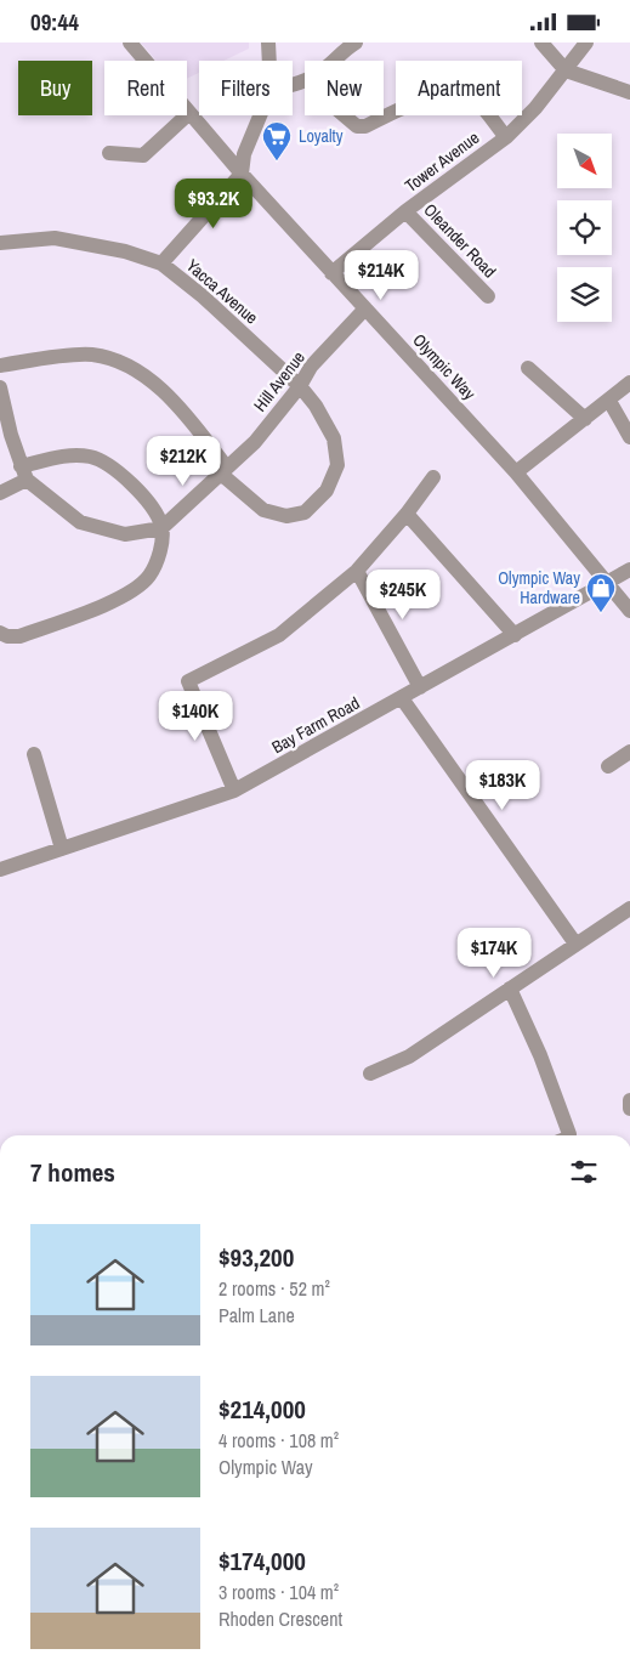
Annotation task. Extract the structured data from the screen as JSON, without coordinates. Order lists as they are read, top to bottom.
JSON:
{
  "streets": {
    "street": [
      "Tower Avenue",
      "Oleander Road",
      "Yacca Avenue",
      "Olympic Way",
      "Hill Avenue",
      "Bay Farm Road"
    ]
  },
  "crossings": [
    ["Tower Avenue", "Oleander Road"],
    ["Tower Avenue", "Olympic Way"],
    ["Yacca Avenue", "Hill Avenue"],
    ["Olympic Way", "Hill Avenue"],
    ["Olympic Way", "Bay Farm Road"]
  ],
  "places": {
    "supermarket": ["Loyalty"],
    "shop": ["Olympic Way Hardware"]
  },
  "north": "bottom right",
  "page": {
    "status": "09:44",
    "chip": [
      "Buy",
      "Rent",
      "Filters",
      "New",
      "Apartment"
    ],
    "price": [
      "$93.2K",
      "$214K",
      "$212K",
      "$245K",
      "$140K",
      "$183K",
      "$174K"
    ],
    "heading": "7 homes",
    "list": [
      {
        "name": "$93,200",
        "note": "2 rooms · 52 m² · Palm Lane"
      },
      {
        "name": "$214,000",
        "note": "4 rooms · 108 m² · Olympic Way"
      },
      {
        "name": "$174,000",
        "note": "3 rooms · 104 m² · Rhoden Crescent"
      }
    ]
  }
}
